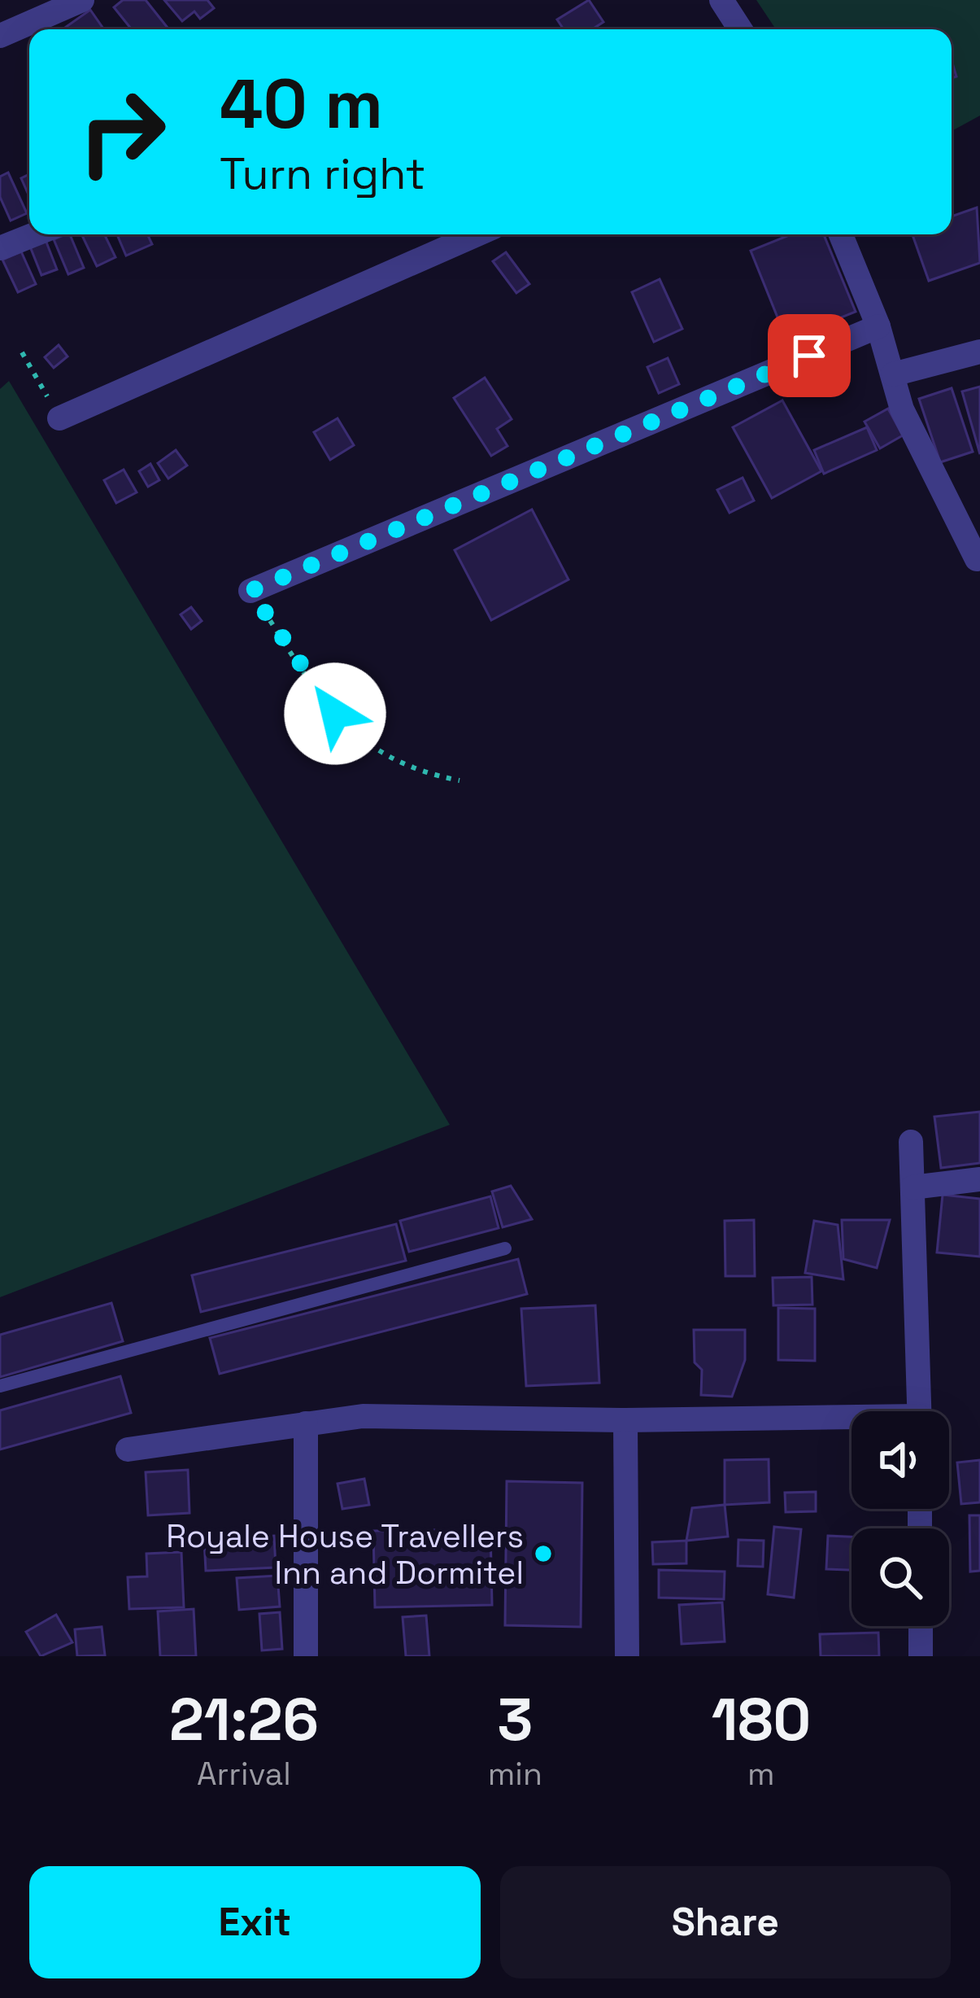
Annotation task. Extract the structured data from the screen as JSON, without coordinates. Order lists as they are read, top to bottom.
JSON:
{
  "places": ["Royale House Travellers Inn and Dormitel"],
  "page": {
    "turn": ["40 m", "Turn right"],
    "eta": [
      "21:26",
      "Arrival",
      "3",
      "min",
      "180",
      "m"
    ],
    "buttons": ["Exit", "Share"]
  }
}
